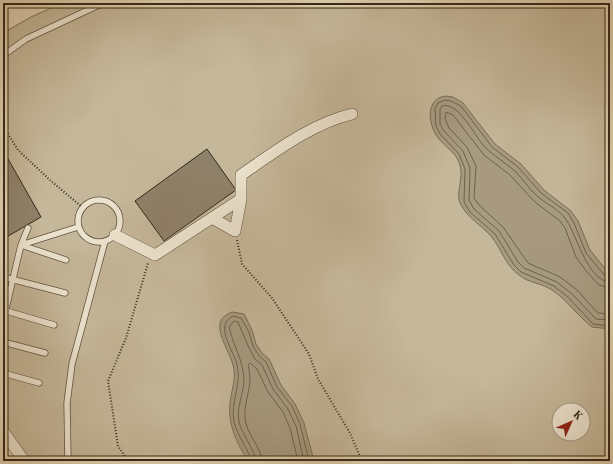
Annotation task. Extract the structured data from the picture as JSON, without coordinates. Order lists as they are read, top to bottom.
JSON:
{
  "north": "top right"
}
